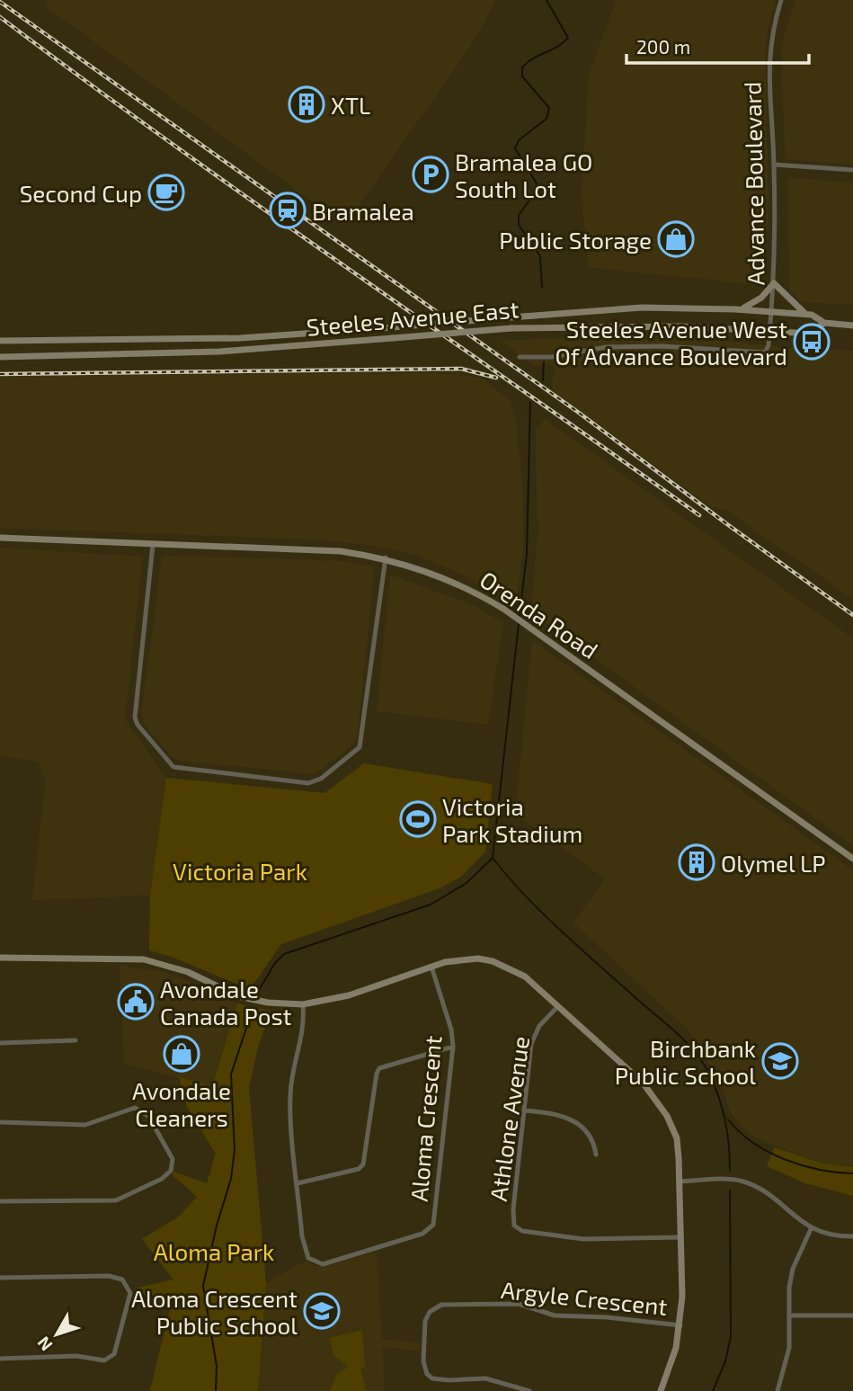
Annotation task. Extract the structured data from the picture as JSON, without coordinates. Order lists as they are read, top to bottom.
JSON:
{
  "streets": {
    "street": [
      "Advance Boulevard",
      "Steeles Avenue East",
      "Orenda Road",
      "Aloma Crescent",
      "Athlone Avenue",
      "Argyle Crescent"
    ]
  },
  "crossings": [
    ["Advance Boulevard", "Steeles Avenue East"]
  ],
  "parks": ["Victoria Park", "Aloma Park"],
  "places": {
    "building": ["XTL", "Olymel LP"],
    "parking": ["Bramalea GO South Lot"],
    "cafe": ["Second Cup"],
    "station": ["Bramalea"],
    "shop": ["Public Storage", "Avondale Cleaners"],
    "bus stop": ["Steeles Avenue West Of Advance Boulevard"],
    "sports": ["Victoria Park Stadium"],
    "public building": ["Avondale Canada Post"],
    "school or university": ["Birchbank Public School", "Aloma Crescent Public School"]
  },
  "scale_bar": "200 m",
  "north": "bottom left"
}
